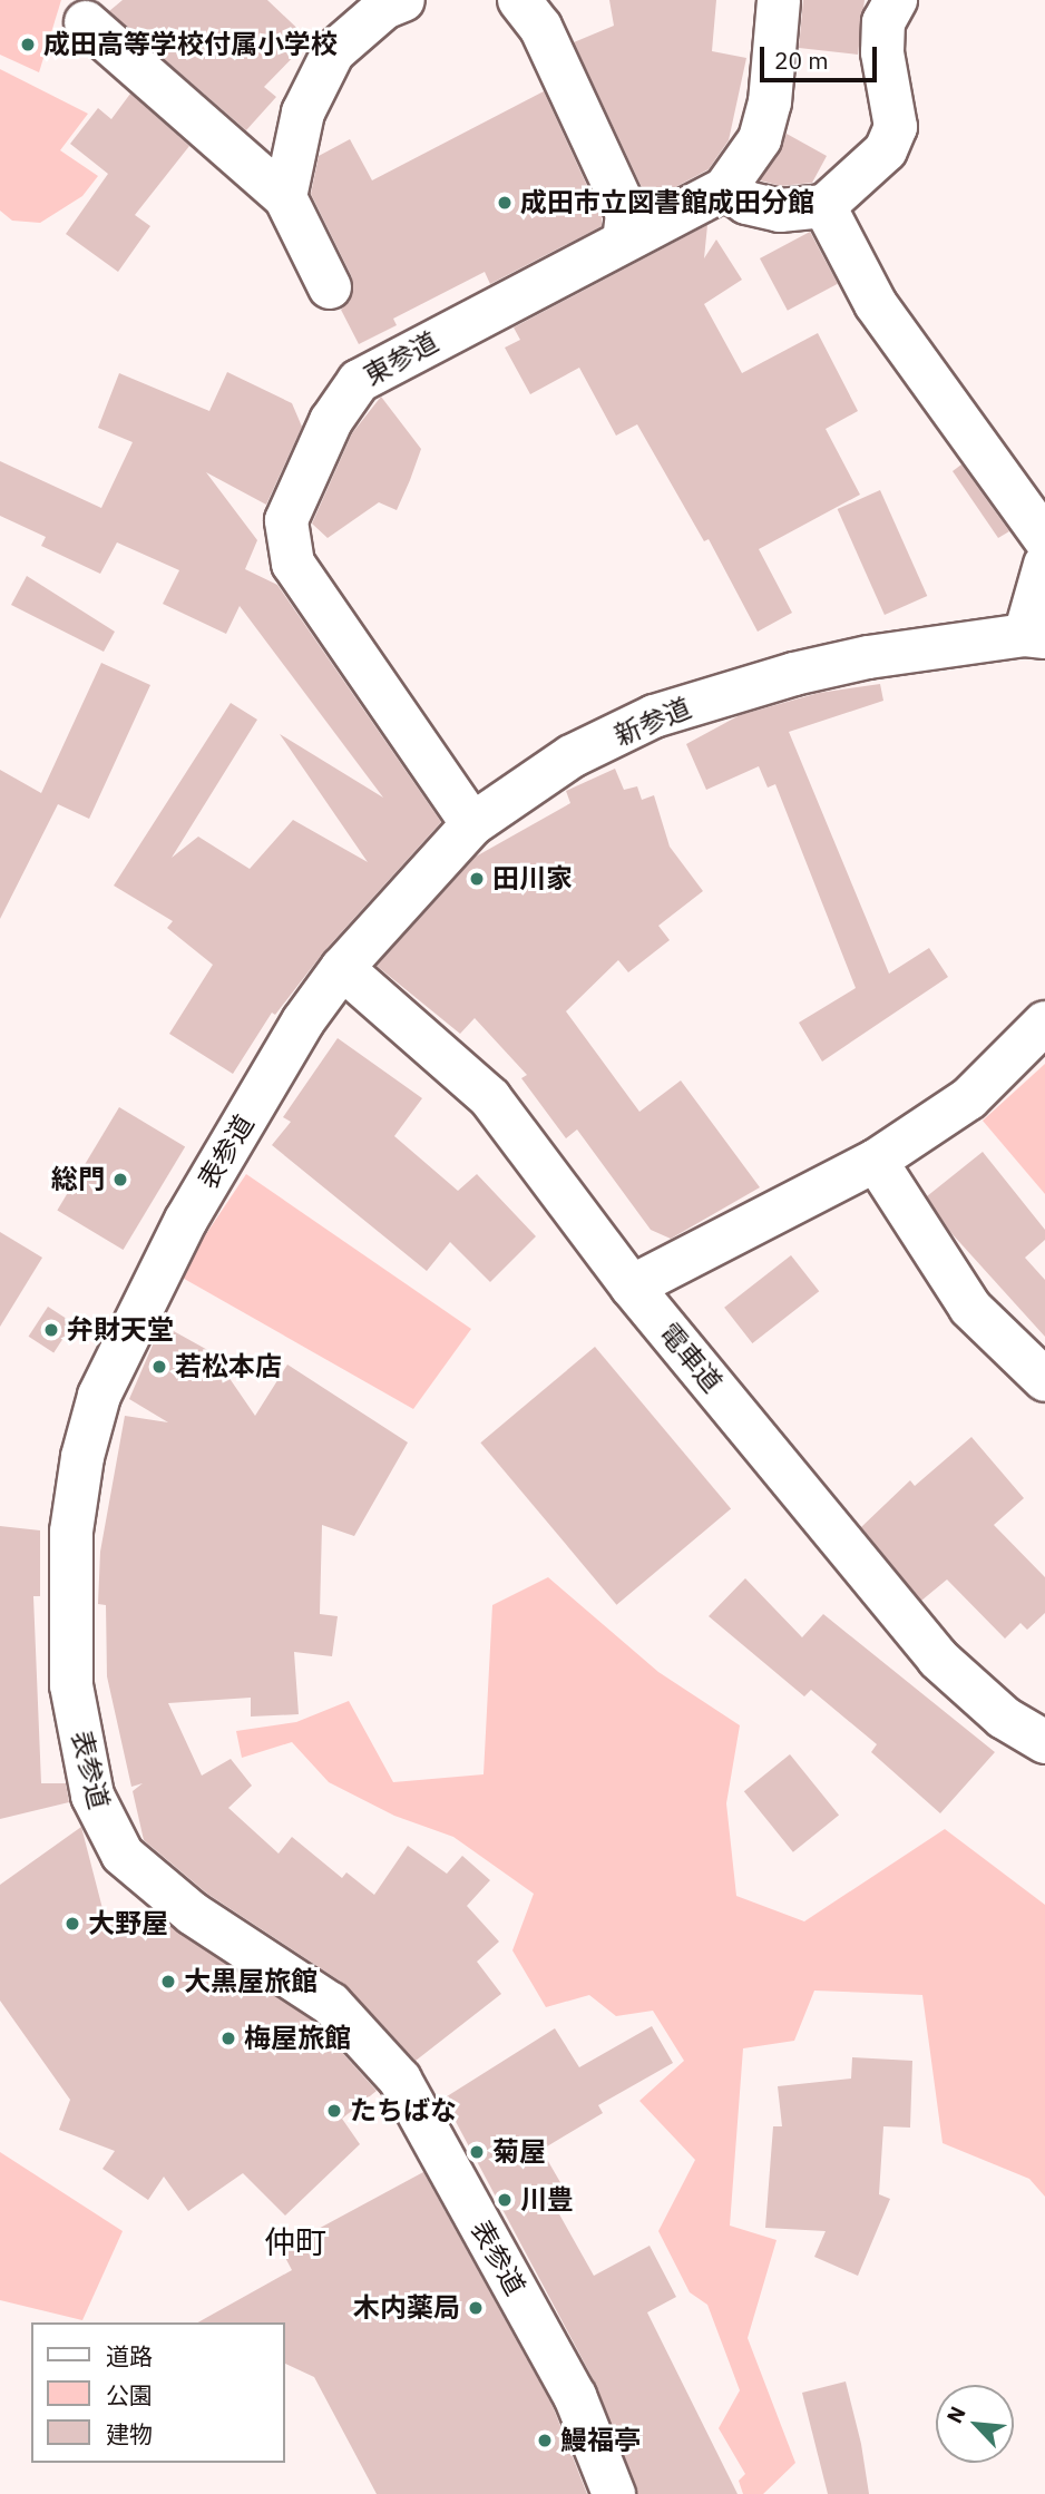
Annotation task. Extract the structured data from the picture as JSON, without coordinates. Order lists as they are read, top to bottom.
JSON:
{
  "streets": {
    "street": [
      "東参道",
      "新参道",
      "表参道",
      "電車道"
    ]
  },
  "crossings": [
    ["東参道", "新参道"],
    ["新参道", "表参道"],
    ["新参道", "電車道"],
    ["表参道", "電車道"]
  ],
  "districts": ["仲町"],
  "places": [
    "成田高等学校付属小学校",
    "成田市立図書館成田分館",
    "田川家",
    "総門",
    "弁財天堂",
    "若松本店",
    "大野屋",
    "大黒屋旅館",
    "梅屋旅館",
    "たちばな",
    "菊屋",
    "川豊",
    "木内薬局",
    "鰻福亭"
  ],
  "legend": ["道路", "公園", "建物"],
  "scale_bar": "20 m",
  "north": "top left"
}
